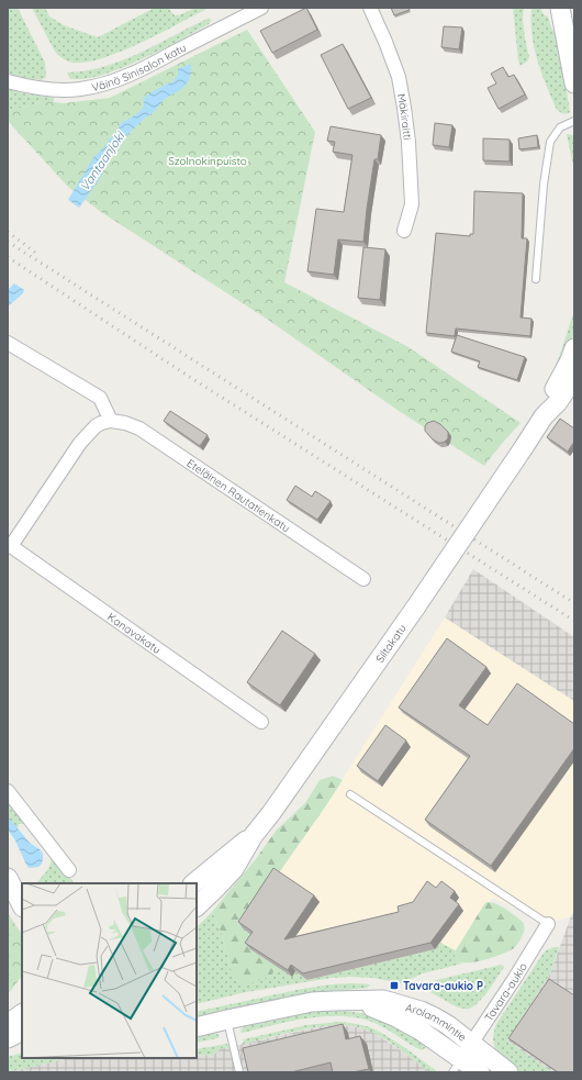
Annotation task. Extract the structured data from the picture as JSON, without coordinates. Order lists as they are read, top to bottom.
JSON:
{
  "streets": {
    "street": [
      "Väinö Sinisalon katu",
      "Mäkiraitti",
      "Eteläinen Rautatienkatu",
      "Kanavakatu",
      "Siltakatu",
      "Tavara-aukio",
      "Arolammintie"
    ]
  },
  "crossings": [
    ["Tavara-aukio", "Arolammintie"]
  ],
  "water": ["Vantaanjoki"],
  "parks": ["Szolnokinpuisto"],
  "places": {
    "transit": ["Tavara-aukio P"]
  }
}
